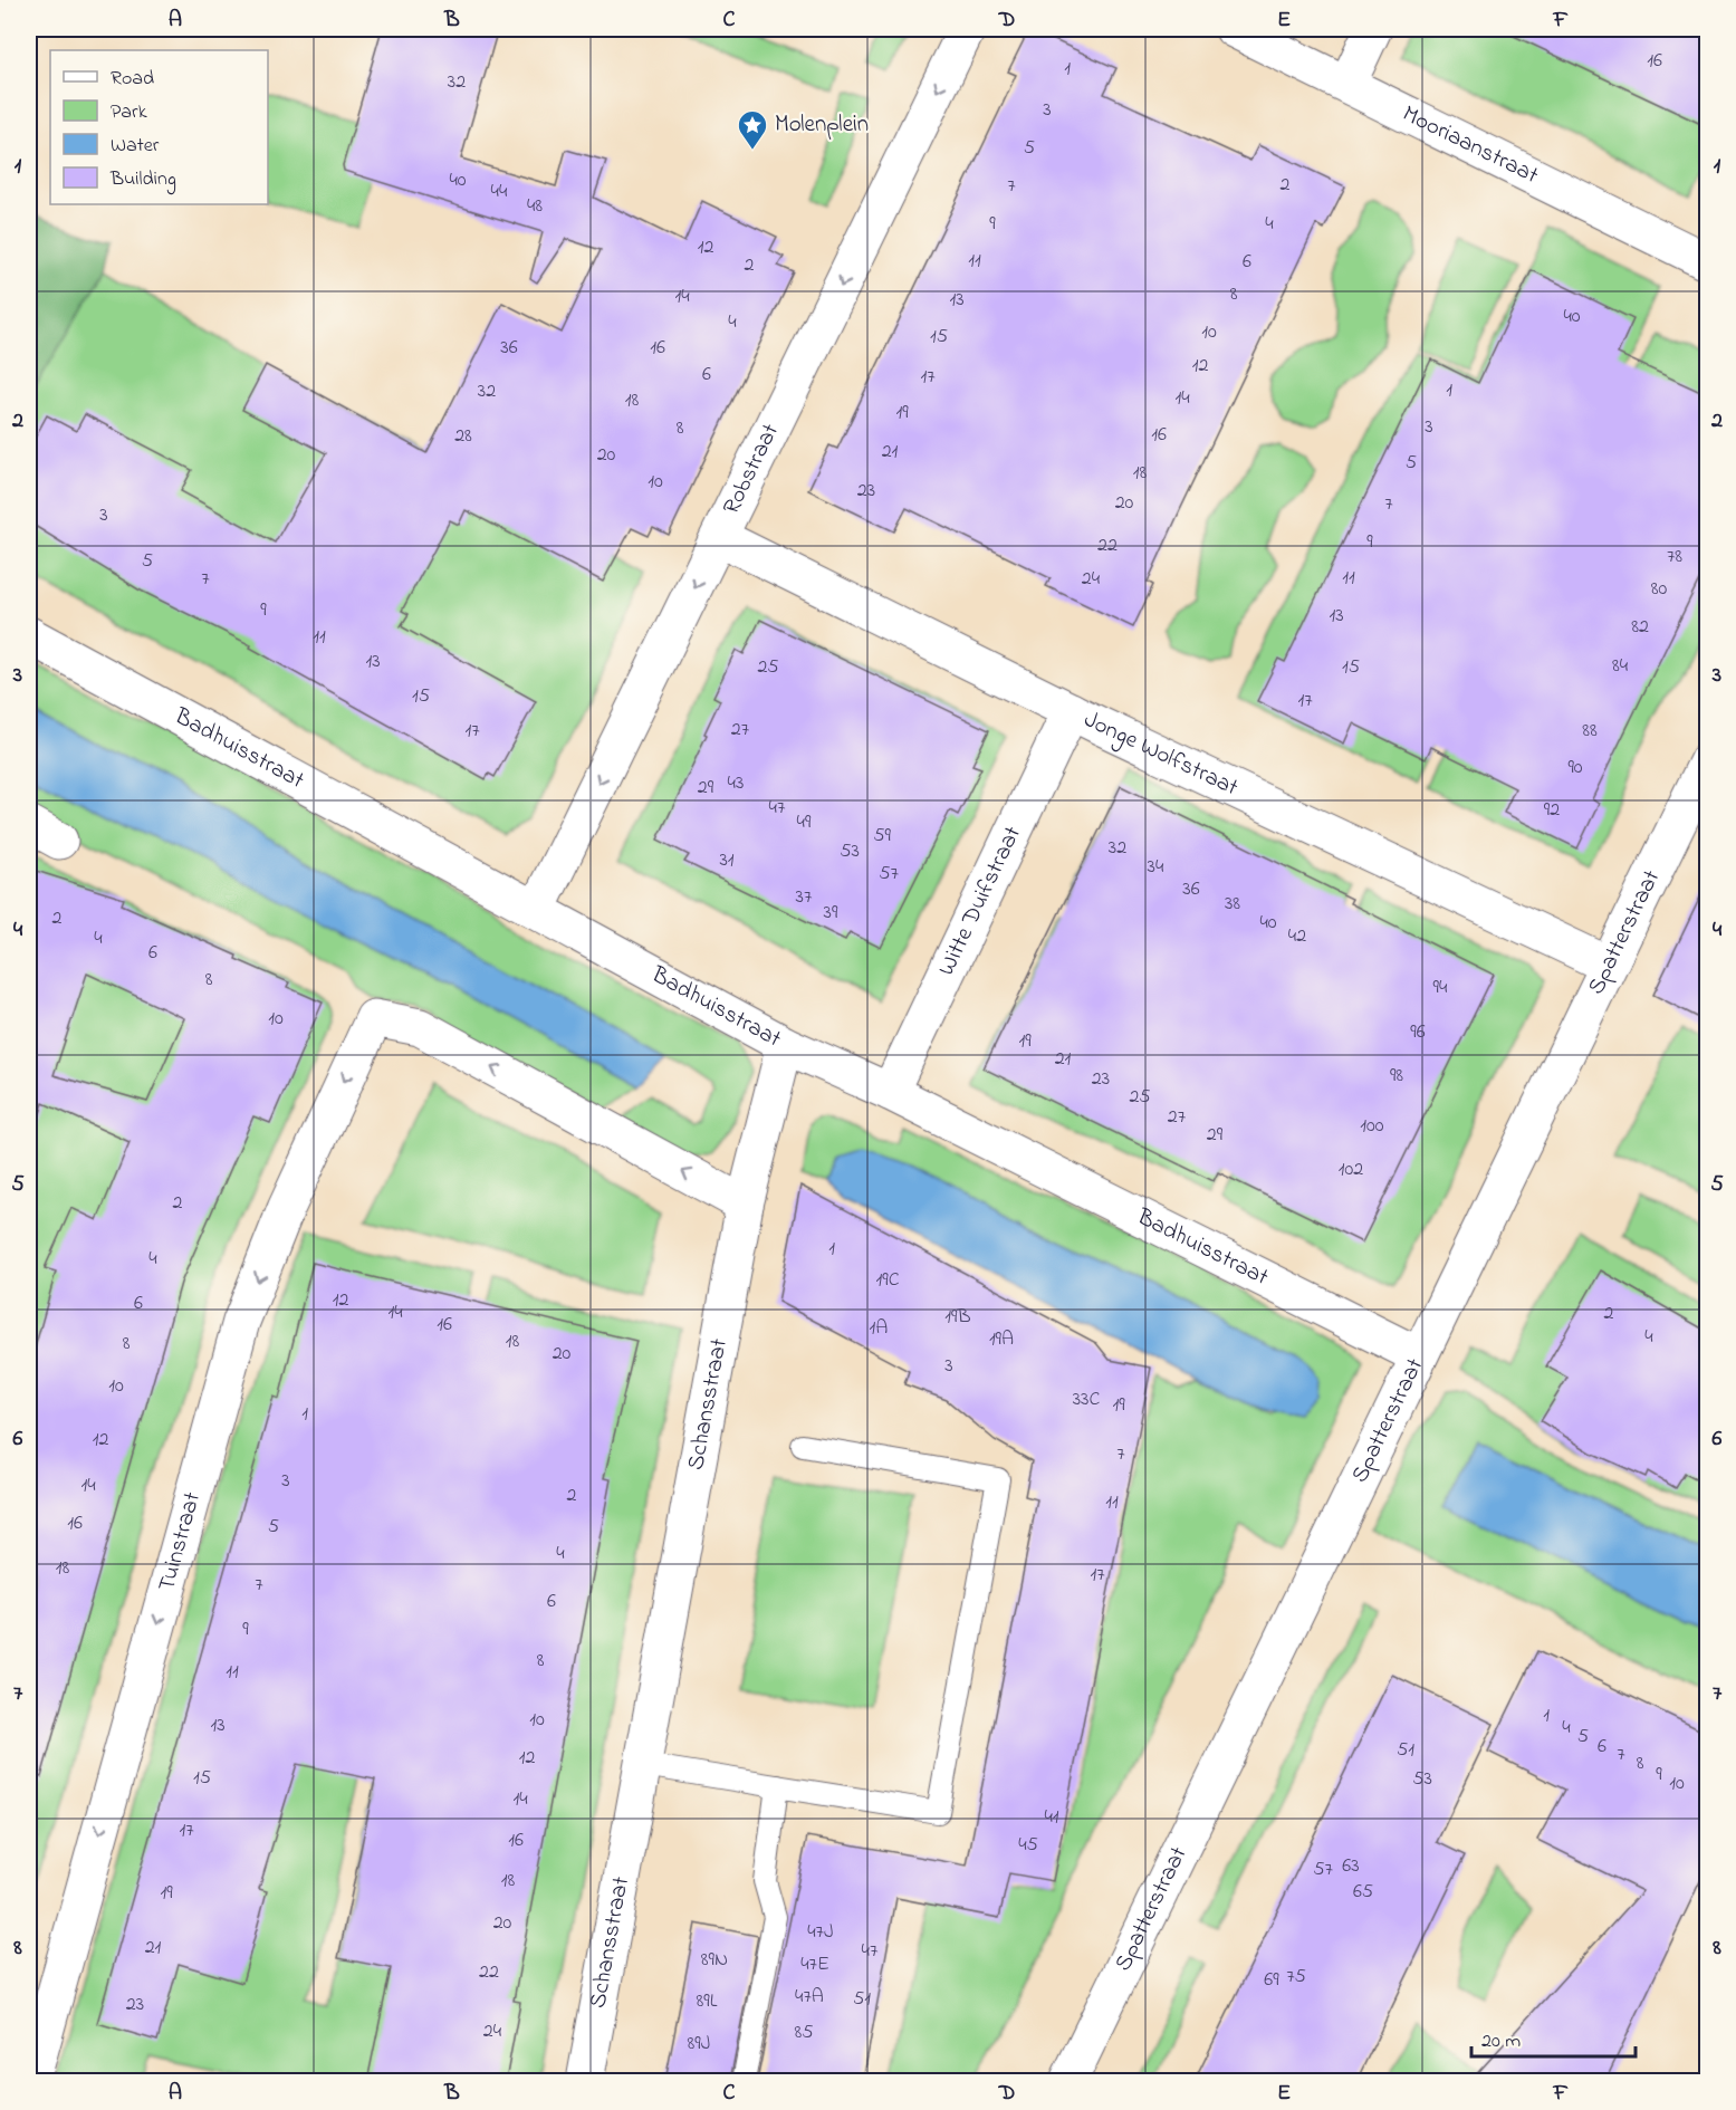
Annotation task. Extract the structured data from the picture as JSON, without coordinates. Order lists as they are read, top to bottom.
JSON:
{
  "streets": {
    "street": [
      "Mooriaanstraat",
      "Robstraat",
      "Badhuisstraat",
      "Jonge Wolfstraat",
      "Witte Duifstraat",
      "Spatterstraat",
      "Schansstraat",
      "Tuinstraat"
    ]
  },
  "crossings": [
    ["Robstraat", "Badhuisstraat"],
    ["Robstraat", "Jonge Wolfstraat"],
    ["Badhuisstraat", "Witte Duifstraat"],
    ["Badhuisstraat", "Spatterstraat"],
    ["Badhuisstraat", "Schansstraat"],
    ["Jonge Wolfstraat", "Witte Duifstraat"],
    ["Jonge Wolfstraat", "Spatterstraat"],
    ["Schansstraat", "Tuinstraat"]
  ],
  "one_way": ["Robstraat"],
  "places": {
    "place": ["Molenplein"]
  },
  "house_numbers": [
    "16",
    "1",
    "32",
    "3",
    "5",
    "40",
    "2",
    "7",
    "44",
    "48",
    "9",
    "4",
    "12",
    "11",
    "6",
    "2",
    "8",
    "14",
    "13",
    "40",
    "4",
    "10",
    "15",
    "36",
    "16",
    "12",
    "6",
    "17",
    "1",
    "32",
    "14",
    "18",
    "19",
    "3",
    "8",
    "16",
    "28",
    "21",
    "20",
    "5",
    "18",
    "10",
    "23",
    "20",
    "7",
    "3",
    "9",
    "22",
    "78",
    "5",
    "11",
    "7",
    "24",
    "80",
    "9",
    "13",
    "82",
    "11",
    "13",
    "84",
    "25",
    "15",
    "15",
    "17",
    "27",
    "17",
    "88",
    "90",
    "43",
    "29",
    "47",
    "92",
    "49",
    "59",
    "32",
    "53",
    "31",
    "34",
    "57",
    "36",
    "37",
    "38",
    "39",
    "2",
    "40",
    "42",
    "4",
    "6",
    "8",
    "94",
    "10",
    "96",
    "19",
    "21",
    "98",
    "23",
    "25",
    "27",
    "100",
    "29",
    "102",
    "2",
    "1",
    "4",
    "19C",
    "12",
    "6",
    "14",
    "2",
    "19B",
    "16",
    "1A",
    "4",
    "19A",
    "18",
    "8",
    "20",
    "3",
    "10",
    "33C",
    "19",
    "1",
    "12",
    "7",
    "3",
    "14",
    "2",
    "11",
    "16",
    "5",
    "4",
    "18",
    "17",
    "7",
    "6",
    "9",
    "8",
    "11",
    "1",
    "10",
    "13",
    "4",
    "5",
    "6",
    "51",
    "7",
    "12",
    "8",
    "9",
    "15",
    "53",
    "10",
    "14",
    "41",
    "17",
    "16",
    "45",
    "63",
    "57",
    "18",
    "65",
    "19",
    "20",
    "47J",
    "21",
    "47",
    "89N",
    "47E",
    "22",
    "75",
    "69",
    "47A",
    "51",
    "89L",
    "23",
    "24",
    "85",
    "89J"
  ],
  "legend": [
    "Road",
    "Park",
    "Water",
    "Building"
  ],
  "scale_bar": "20 m",
  "grid": {
    "columns": [
      "A",
      "B",
      "C",
      "D",
      "E",
      "F"
    ],
    "rows": [
      "1",
      "2",
      "3",
      "4",
      "5",
      "6",
      "7",
      "8"
    ]
  }
}
